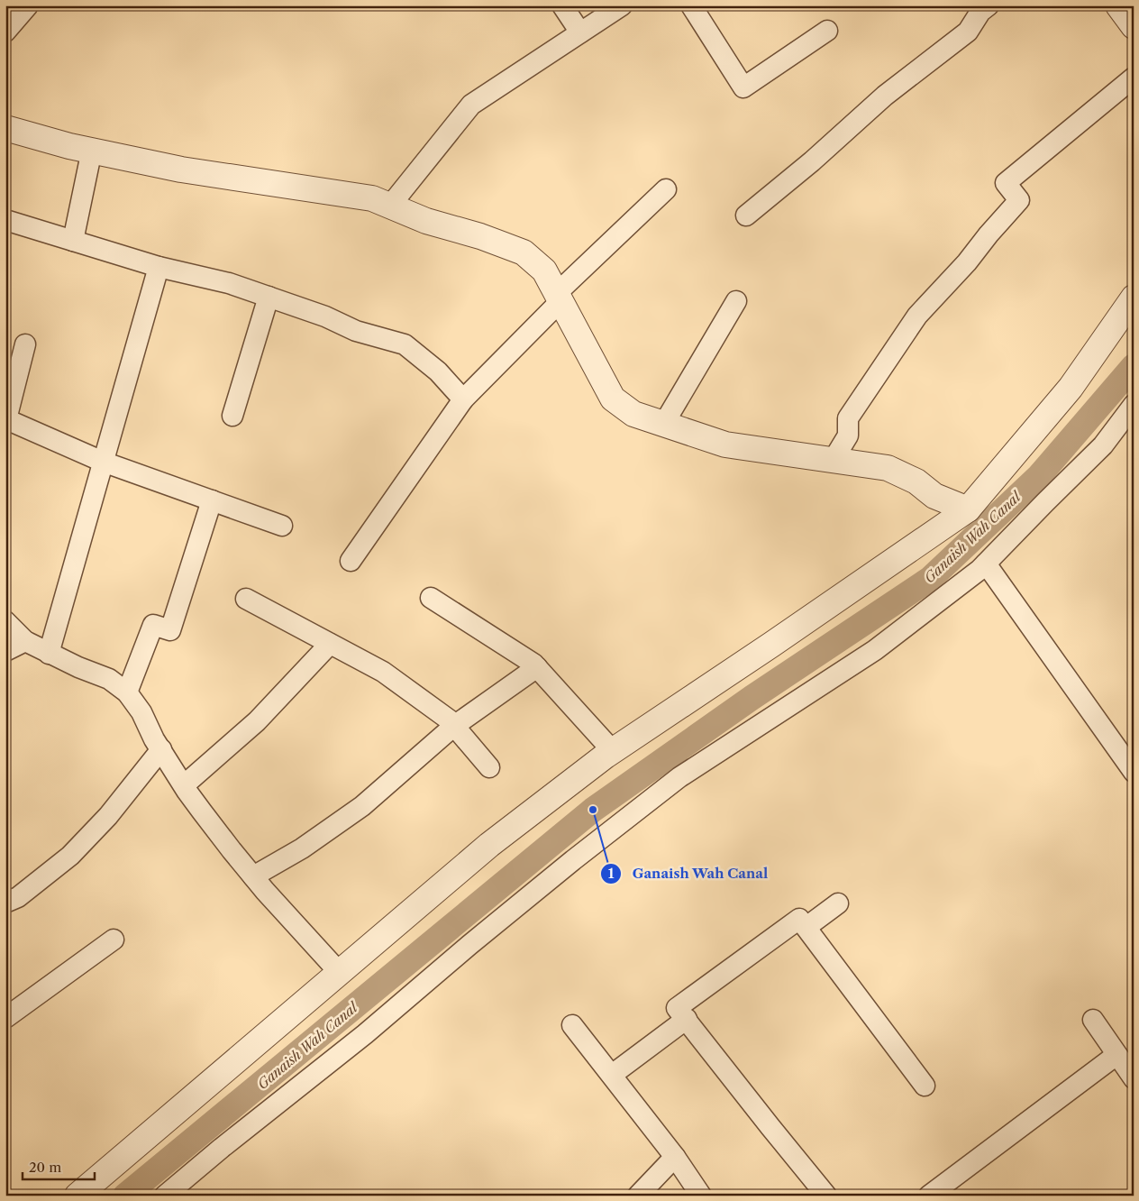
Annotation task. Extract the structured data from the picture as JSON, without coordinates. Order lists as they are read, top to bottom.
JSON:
{
  "water": ["Ganaish Wah Canal"],
  "places": ["Ganaish Wah Canal"],
  "scale_bar": "20 m"
}
